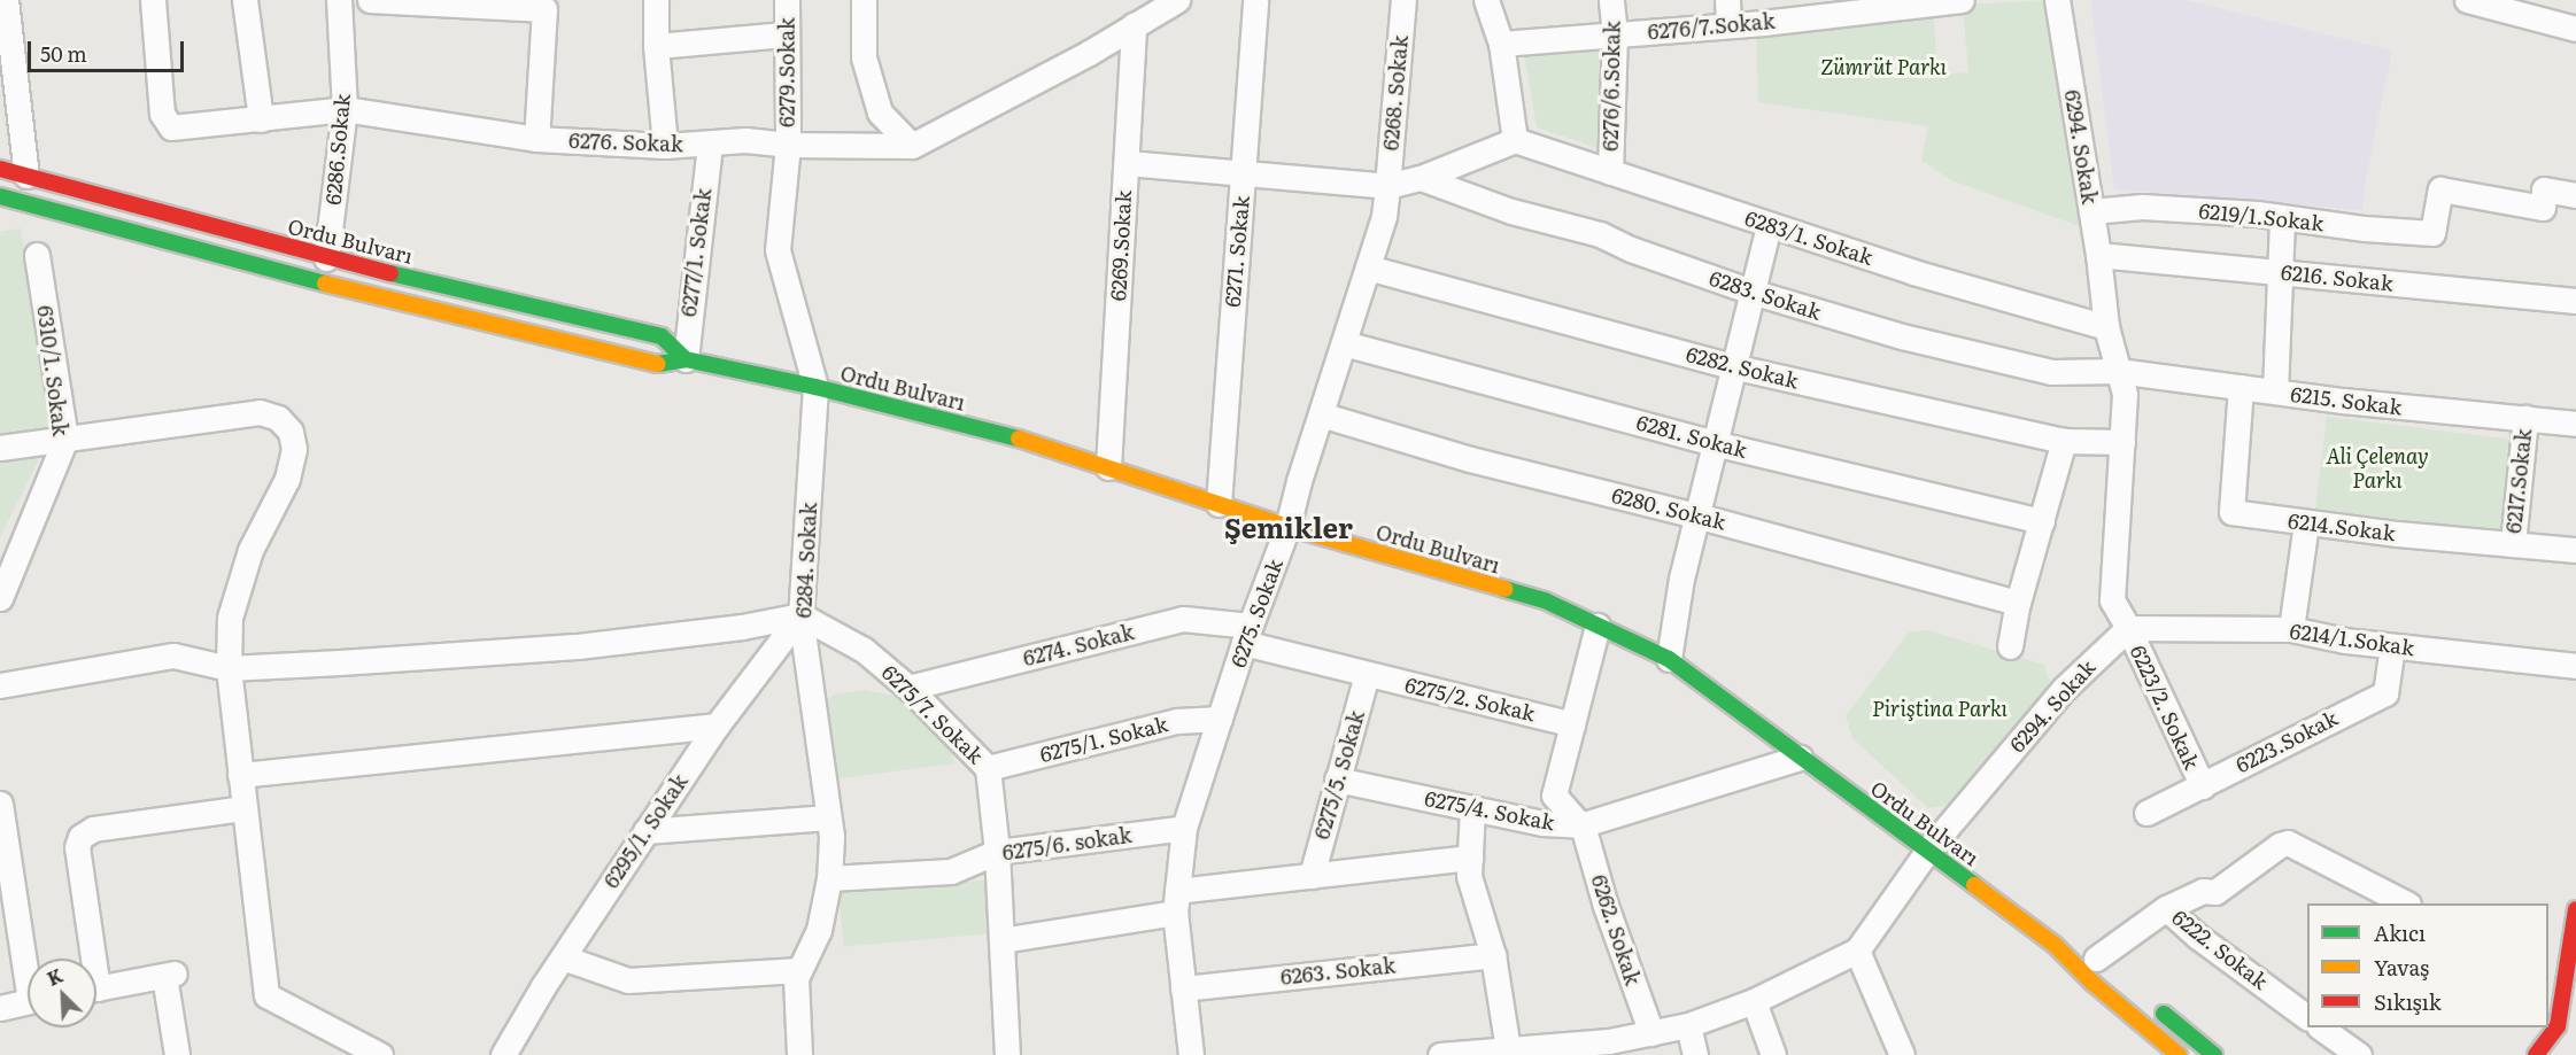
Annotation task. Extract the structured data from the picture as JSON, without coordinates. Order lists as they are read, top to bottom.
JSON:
{
  "streets": {
    "main road": ["Ordu Bulvarı"],
    "street": [
      "6276/7.Sokak",
      "6279.Sokak",
      "6276/6.Sokak",
      "6268. Sokak",
      "6276. Sokak",
      "6294. Sokak",
      "6286.Sokak",
      "6219/1.Sokak",
      "6283/1. Sokak",
      "6269.Sokak",
      "6271. Sokak",
      "6277/1. Sokak",
      "6216. Sokak",
      "6283. Sokak",
      "6282. Sokak",
      "6310/1. Sokak",
      "6215. Sokak",
      "6281. Sokak",
      "6217.Sokak",
      "6280. Sokak",
      "6214.Sokak",
      "6284. Sokak",
      "6275. Sokak",
      "6214/1.Sokak",
      "6274. Sokak",
      "6275/2. Sokak",
      "6223/2. Sokak",
      "6275/7. Sokak",
      "6275/1. Sokak",
      "6223.Sokak",
      "6275/5. Sokak",
      "6275/4. Sokak",
      "6295/1. Sokak",
      "6275/6. sokak",
      "6262. Sokak",
      "6222. Sokak",
      "6263. Sokak"
    ]
  },
  "crossings": [
    ["6276/7.Sokak", "6276/6.Sokak"],
    ["6279.Sokak", "6276. Sokak"],
    ["6279.Sokak", "6284. Sokak"],
    ["6276/6.Sokak", "6283/1. Sokak"],
    ["6268. Sokak", "6275. Sokak"],
    ["6276. Sokak", "6286.Sokak"],
    ["6276. Sokak", "6269.Sokak"],
    ["6276. Sokak", "6277/1. Sokak"],
    ["6276. Sokak", "6284. Sokak"],
    ["6294. Sokak", "6219/1.Sokak"],
    ["6294. Sokak", "6283/1. Sokak"],
    ["6294. Sokak", "Ordu Bulvarı"],
    ["6294. Sokak", "6216. Sokak"],
    ["6294. Sokak", "6283. Sokak"],
    ["6294. Sokak", "6282. Sokak"],
    ["6294. Sokak", "6215. Sokak"],
    ["6294. Sokak", "6214/1.Sokak"],
    ["6294. Sokak", "6223/2. Sokak"],
    ["6294. Sokak", "6262. Sokak"],
    ["6286.Sokak", "Ordu Bulvarı"],
    ["Ordu Bulvarı", "6269.Sokak"],
    ["Ordu Bulvarı", "6271. Sokak"],
    ["Ordu Bulvarı", "6277/1. Sokak"],
    ["Ordu Bulvarı", "6284. Sokak"],
    ["Ordu Bulvarı", "6275. Sokak"],
    ["Ordu Bulvarı", "6275/4. Sokak"],
    ["Ordu Bulvarı", "6262. Sokak"],
    ["Ordu Bulvarı", "6222. Sokak"],
    ["6283. Sokak", "6215. Sokak"],
    ["6282. Sokak", "6275. Sokak"],
    ["6215. Sokak", "6217.Sokak"],
    ["6215. Sokak", "6214.Sokak"],
    ["6281. Sokak", "6275. Sokak"],
    ["6217.Sokak", "6214.Sokak"],
    ["6280. Sokak", "6275. Sokak"],
    ["6284. Sokak", "6275/7. Sokak"],
    ["6284. Sokak", "6295/1. Sokak"],
    ["6284. Sokak", "6275/6. sokak"],
    ["6275. Sokak", "6274. Sokak"],
    ["6275. Sokak", "6275/1. Sokak"],
    ["6275. Sokak", "6275/6. sokak"],
    ["6275. Sokak", "6263. Sokak"],
    ["6214/1.Sokak", "6223/2. Sokak"],
    ["6214/1.Sokak", "6223.Sokak"],
    ["6274. Sokak", "6275/7. Sokak"],
    ["6275/2. Sokak", "6275/5. Sokak"],
    ["6275/2. Sokak", "6262. Sokak"],
    ["6223/2. Sokak", "6223.Sokak"],
    ["6275/7. Sokak", "6275/1. Sokak"],
    ["6275/7. Sokak", "6295/1. Sokak"],
    ["6275/7. Sokak", "6275/6. sokak"],
    ["6275/5. Sokak", "6275/4. Sokak"],
    ["6275/4. Sokak", "6262. Sokak"]
  ],
  "districts": ["Şemikler"],
  "parks": ["Zümrüt Parkı", "Ali Çelenay Parkı", "Piriştina Parkı"],
  "legend": ["Akıcı", "Yavaş", "Sıkışık"],
  "scale_bar": "50 m",
  "north": "top left"
}
